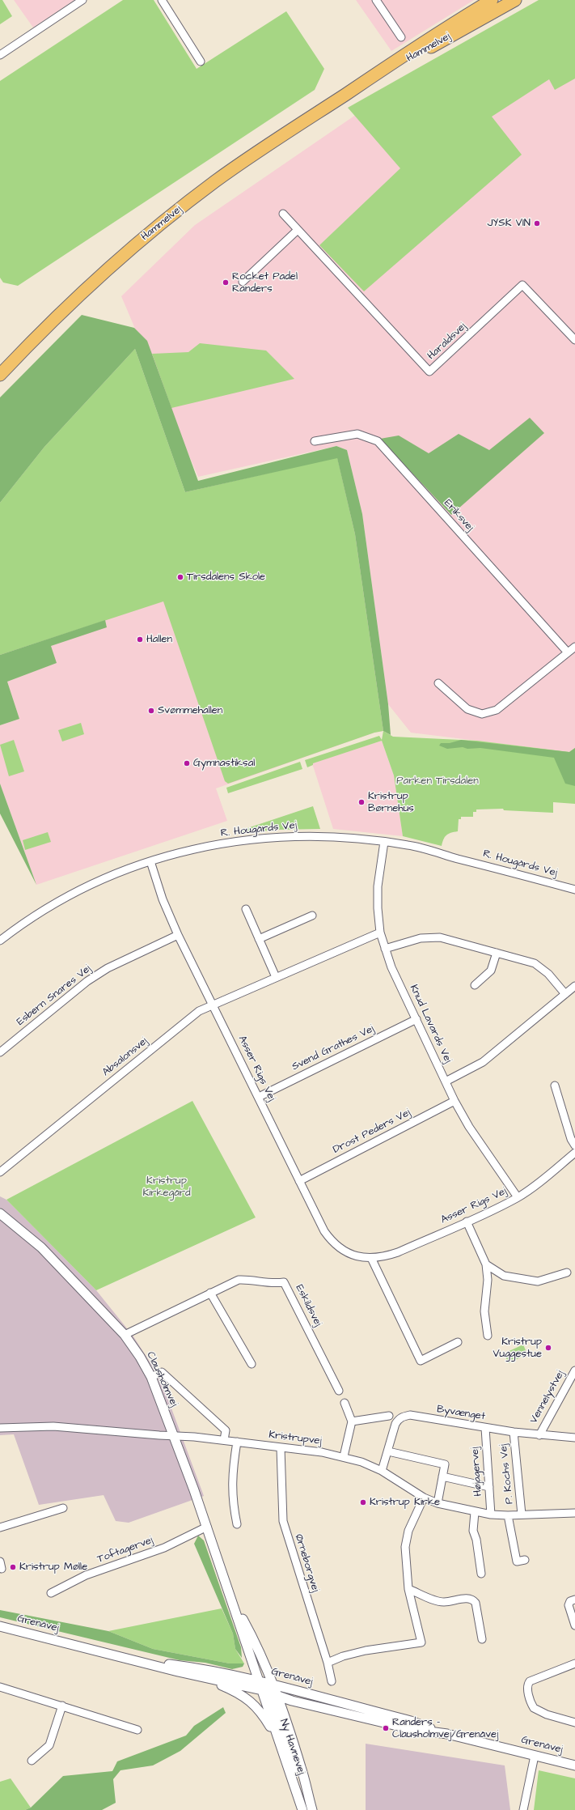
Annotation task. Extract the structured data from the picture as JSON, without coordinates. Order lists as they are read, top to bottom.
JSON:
{
  "streets": {
    "highway": ["Hammelvej"],
    "street": [
      "Haraldsvej",
      "Eriksvej",
      "R. Hougårds Vej",
      "Esbern Snares Vej",
      "Knud Lavards Vej",
      "Svend Grathes Vej",
      "Absalonsvej",
      "Asser Rigs Vej",
      "Drost Peders Vej",
      "Eskildsvej",
      "Clausholmvej",
      "Vennelystvej",
      "Byvænget",
      "Kristrupvej",
      "Højagervej",
      "P. Kochs Vej",
      "Toftagervej",
      "Ørneborgvej",
      "Grenåvej",
      "Ny Havnevej"
    ]
  },
  "crossings": [
    ["R. Hougårds Vej", "Knud Lavards Vej"],
    ["R. Hougårds Vej", "Asser Rigs Vej"],
    ["Esbern Snares Vej", "Asser Rigs Vej"],
    ["Knud Lavards Vej", "Svend Grathes Vej"],
    ["Knud Lavards Vej", "Absalonsvej"],
    ["Knud Lavards Vej", "Asser Rigs Vej"],
    ["Knud Lavards Vej", "Drost Peders Vej"],
    ["Svend Grathes Vej", "Asser Rigs Vej"],
    ["Absalonsvej", "Asser Rigs Vej"],
    ["Asser Rigs Vej", "Drost Peders Vej"],
    ["Eskildsvej", "Clausholmvej"],
    ["Clausholmvej", "Kristrupvej"],
    ["Clausholmvej", "Toftagervej"],
    ["Clausholmvej", "Grenåvej"],
    ["Clausholmvej", "Ny Havnevej"],
    ["Vennelystvej", "Byvænget"],
    ["Byvænget", "Kristrupvej"],
    ["Byvænget", "Højagervej"],
    ["Byvænget", "P. Kochs Vej"],
    ["Kristrupvej", "Højagervej"],
    ["Kristrupvej", "P. Kochs Vej"],
    ["Kristrupvej", "Ørneborgvej"],
    ["Grenåvej", "Ny Havnevej"]
  ],
  "parks": ["Parken Tirsdalen", "Kristrup Kirkegård"],
  "places": [
    "JYSK VIN",
    "Rocket Padel Randers",
    "Tirsdalens Skole",
    "Hallen",
    "Svømmehallen",
    "Gymnastiksal",
    "Kristrup Børnehus",
    "Kristrup Vuggestue",
    "Kristrup Kirke",
    "Kristrup Mølle",
    "Randers - Clausholmvej/Grenåvej"
  ]
}
